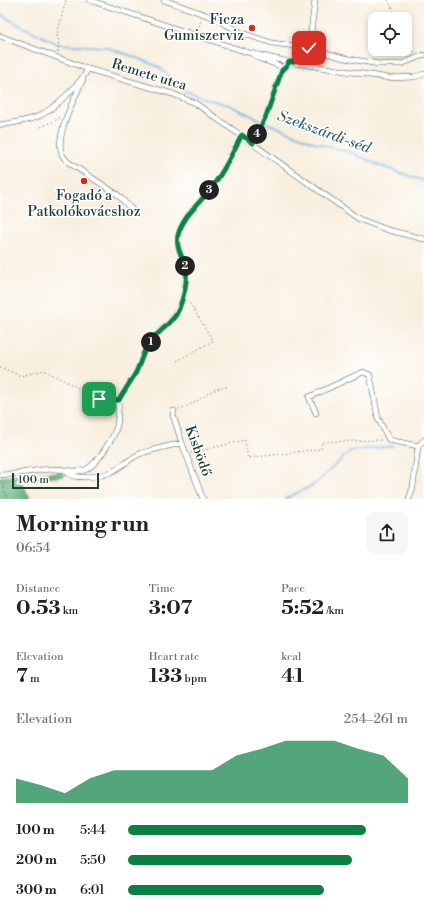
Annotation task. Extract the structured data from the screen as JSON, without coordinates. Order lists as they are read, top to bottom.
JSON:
{
  "streets": {
    "street": ["Remete utca", "Kisbödő"]
  },
  "water": ["Szekszárdi-séd"],
  "places": ["Ficza Gumiszerviz", "Fogadó a Patkolókovácshoz"],
  "scale_bar": "100 m",
  "page": {
    "pins": [
      "4",
      "3",
      "2",
      "1"
    ],
    "scale": "100 m",
    "heading": ["Morning run", "06:54"],
    "stats": [
      ["Distance", "0.53 km"],
      ["Time", "3:07"],
      ["Pace", "5:52 /km"],
      ["Elevation", "7 m"],
      ["Heart rate", "133 bpm"],
      ["kcal", "41"]
    ],
    "chart": ["Elevation", "254–261 m"],
    "list": [
      {
        "name": "100 m",
        "note": "5:44"
      },
      {
        "name": "200 m",
        "note": "5:50"
      },
      {
        "name": "300 m",
        "note": "6:01"
      }
    ]
  }
}
